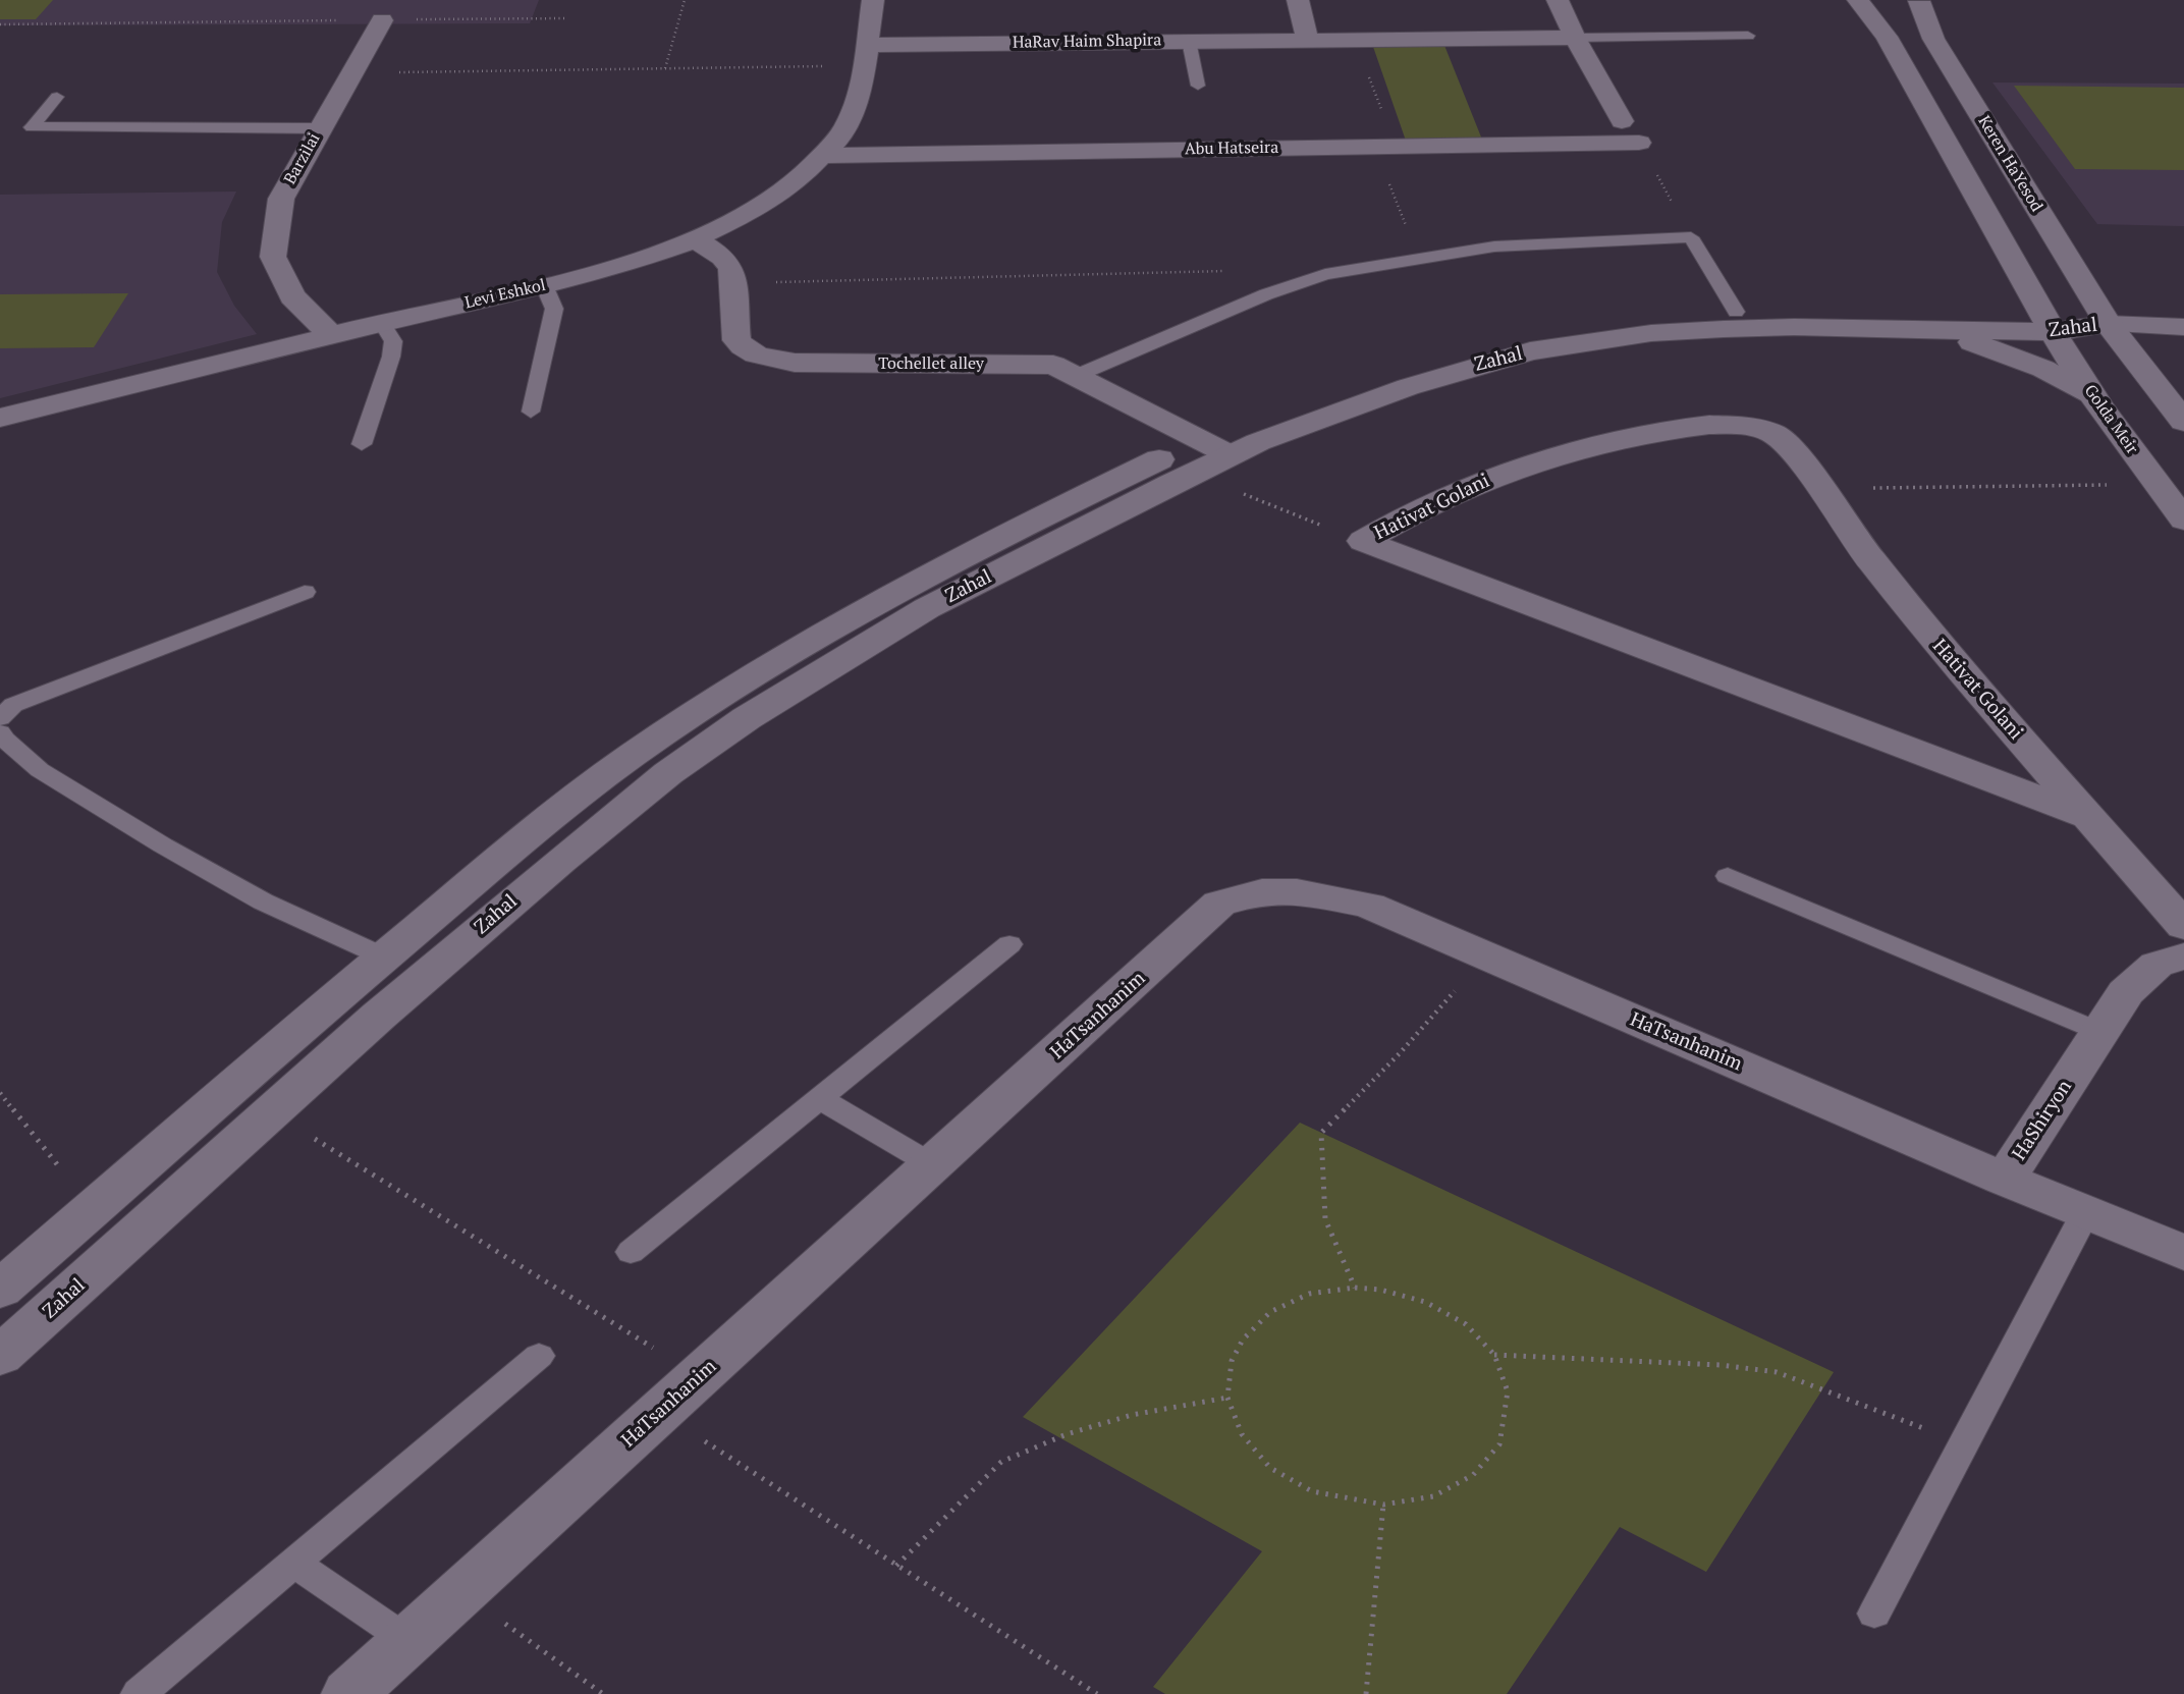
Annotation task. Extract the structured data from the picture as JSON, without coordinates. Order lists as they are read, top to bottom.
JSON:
{
  "streets": {
    "street": [
      "HaRav Haim Shapira",
      "Abu Hatseira",
      "Barzilai",
      "Keren HaYesod",
      "Levi Eshkol",
      "Zahal",
      "Tochellet alley",
      "Golda Meir",
      "Hativat Golani",
      "HaTsanhanim",
      "HaShiryon"
    ]
  },
  "crossings": [
    ["HaRav Haim Shapira", "Levi Eshkol"],
    ["Abu Hatseira", "Levi Eshkol"],
    ["Barzilai", "Levi Eshkol"],
    ["Keren HaYesod", "Zahal"],
    ["Levi Eshkol", "Tochellet alley"],
    ["Zahal", "Tochellet alley"],
    ["Zahal", "Golda Meir"],
    ["HaTsanhanim", "HaShiryon"]
  ]
}
